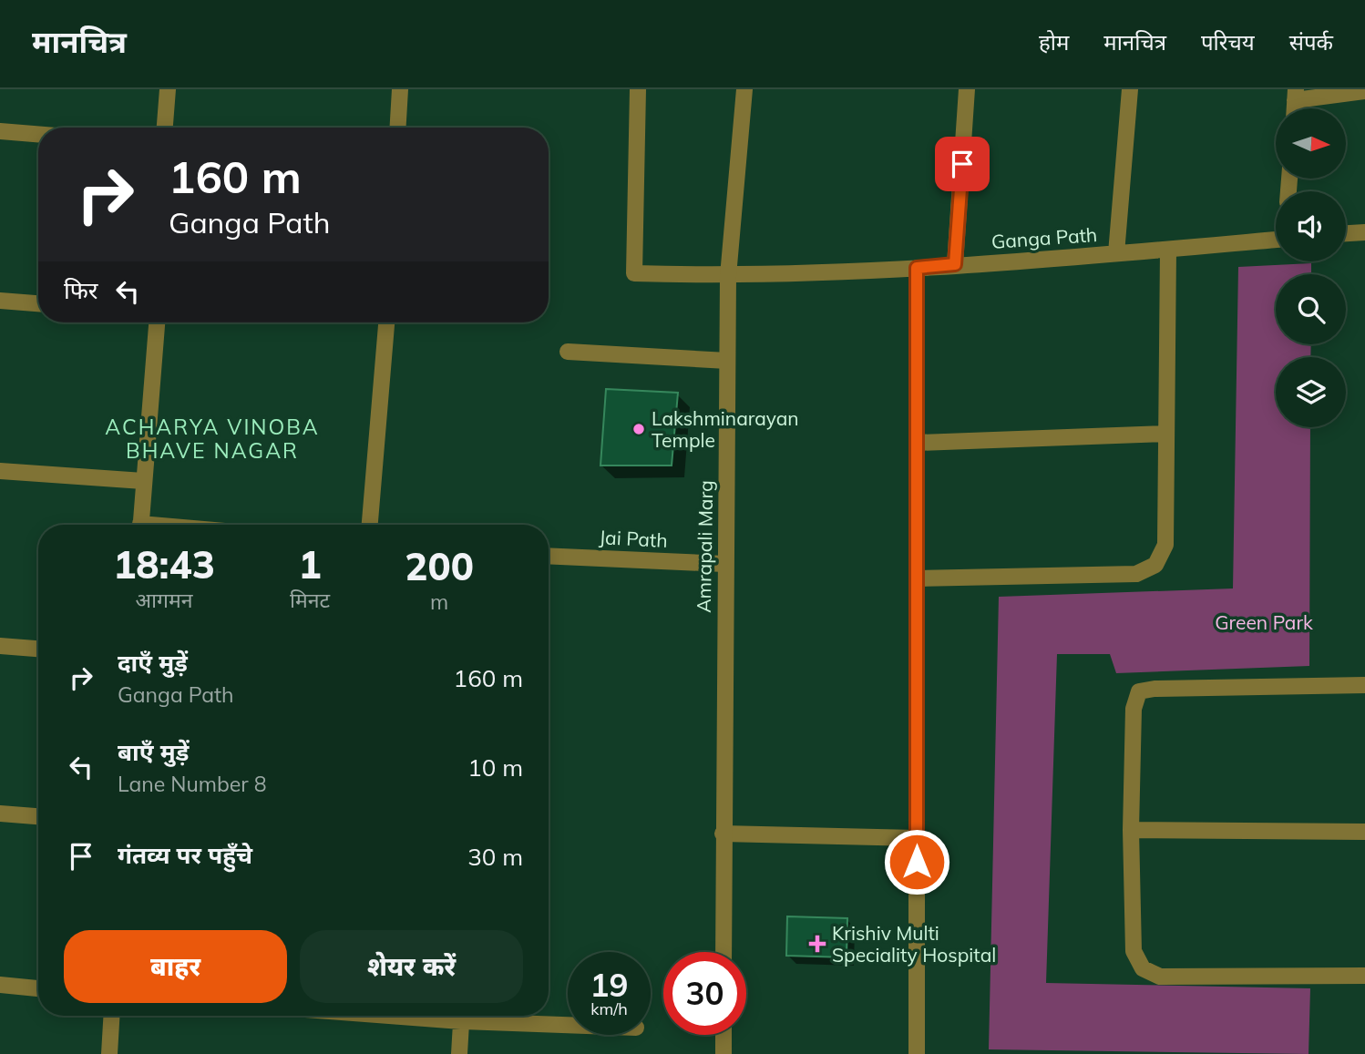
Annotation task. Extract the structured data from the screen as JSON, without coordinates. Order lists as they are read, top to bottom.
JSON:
{
  "streets": {
    "street": ["Ganga Path", "Jai Path", "Amrapali Marg"]
  },
  "crossings": [
    ["Ganga Path", "Amrapali Marg"],
    ["Jai Path", "Amrapali Marg"]
  ],
  "districts": ["ACHARYA VINOBA BHAVE NAGAR"],
  "parks": ["Green Park"],
  "places": {
    "other": ["Lakshminarayan Temple"],
    "health": ["Krishiv Multi Speciality Hospital"]
  },
  "north": "right",
  "page": {
    "header": "मानचित्र",
    "nav": [
      "होम",
      "मानचित्र",
      "परिचय",
      "संपर्क"
    ],
    "turn": ["160 m", "Ganga Path"],
    "then": "फिर",
    "eta": [
      "18:43",
      "आगमन",
      "1",
      "मिनट",
      "200",
      "m"
    ],
    "list": [
      {
        "name": "दाएँ मुड़ें",
        "note": "Ganga Path",
        "value": "160 m"
      },
      {
        "name": "बाएँ मुड़ें",
        "note": "Lane Number 8",
        "value": "10 m"
      },
      {
        "name": "गंतव्य पर पहुँचे",
        "value": "30 m"
      }
    ],
    "buttons": ["बाहर", "शेयर करें"],
    "speed": "19 km/h",
    "limit": "30"
  }
}
